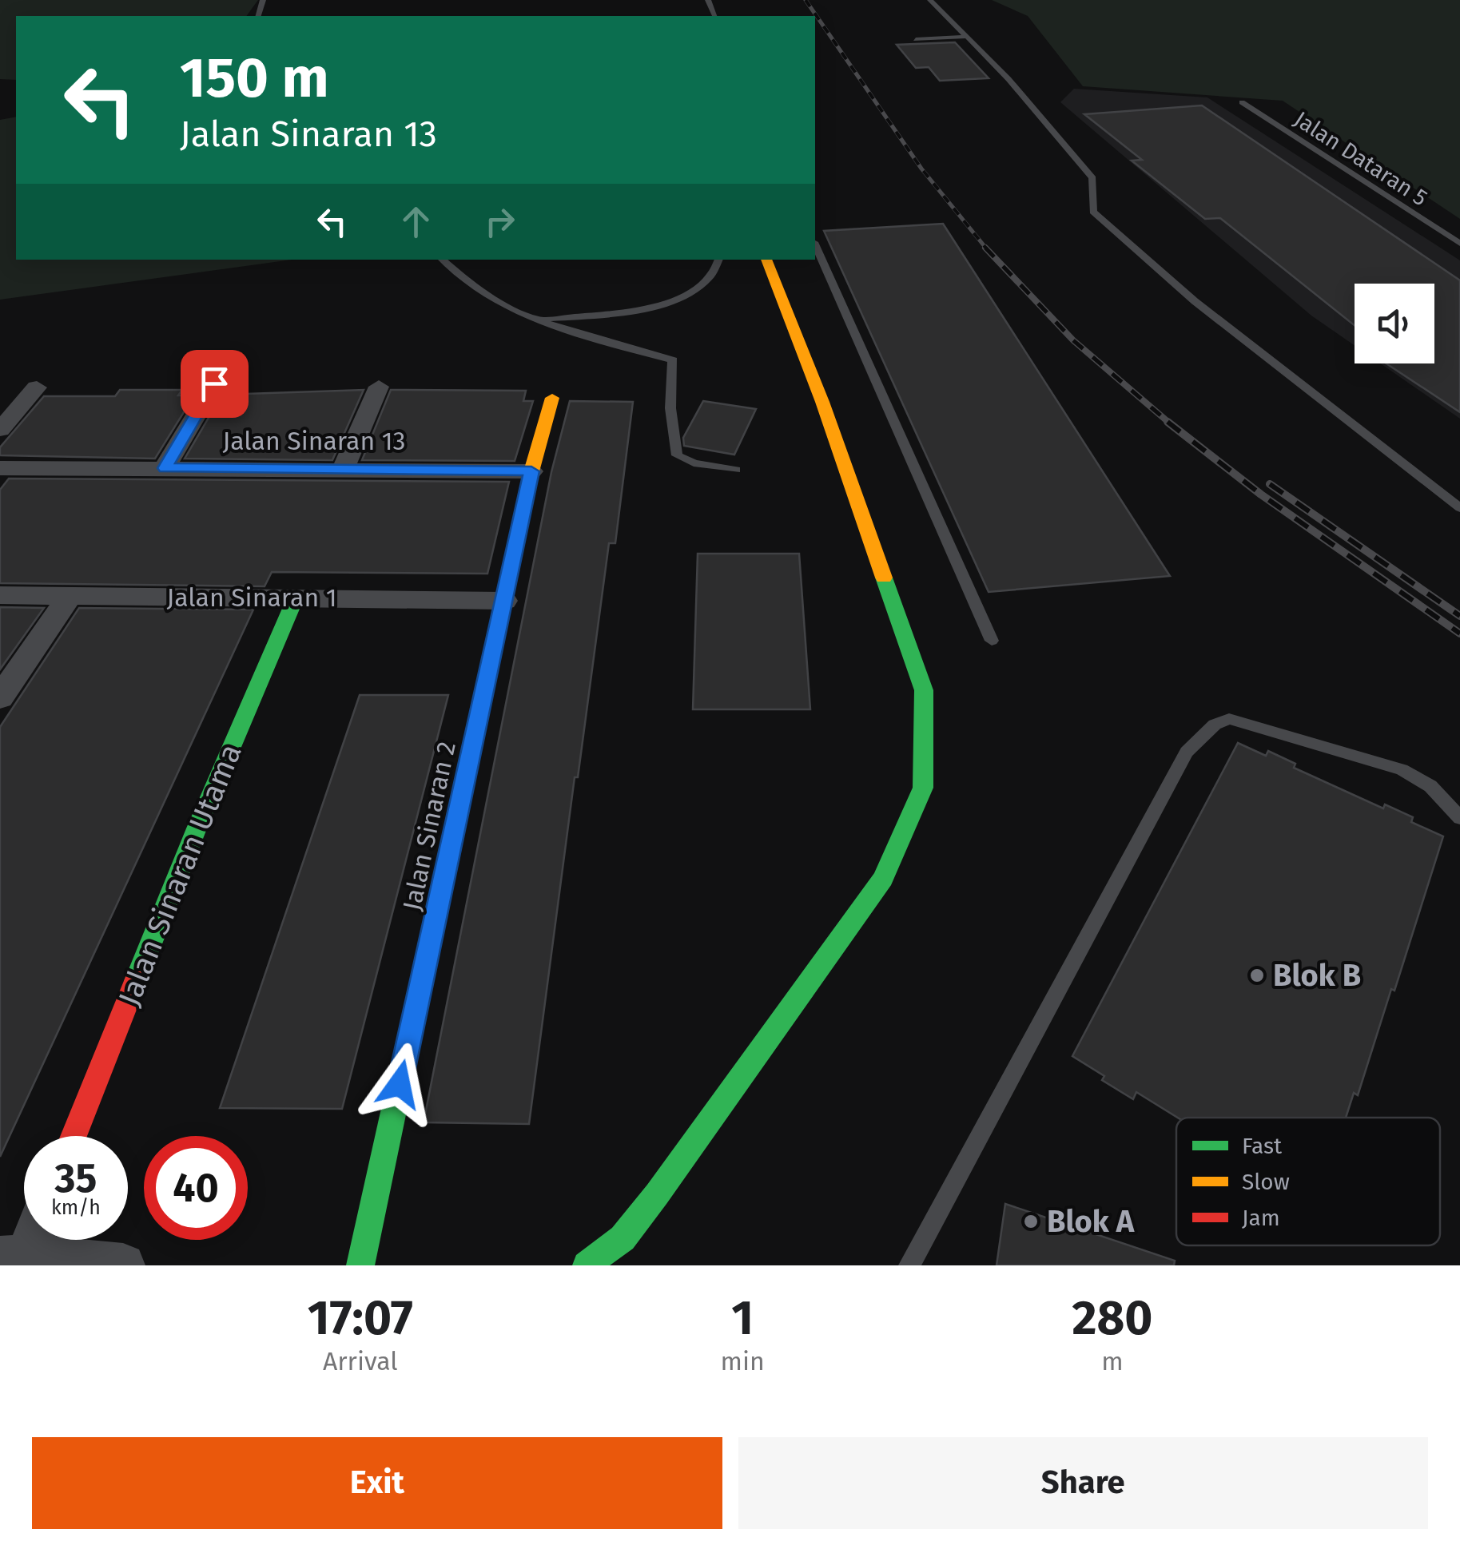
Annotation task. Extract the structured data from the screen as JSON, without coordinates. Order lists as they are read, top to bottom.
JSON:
{
  "streets": {
    "street": [
      "Jalan Sinaran 13",
      "Jalan Sinaran 1",
      "Jalan Sinaran 2",
      "Jalan Sinaran Utama"
    ],
    "lane": ["Jalan Dataran 5"]
  },
  "crossings": [
    ["Jalan Sinaran 13", "Jalan Sinaran 2"],
    ["Jalan Sinaran 1", "Jalan Sinaran 2"],
    ["Jalan Sinaran 1", "Jalan Sinaran Utama"]
  ],
  "places": ["Blok B", "Blok A"],
  "legend": ["Fast", "Slow", "Jam"],
  "page": {
    "turn": ["150 m", "Jalan Sinaran 13"],
    "speed": "35 km/h",
    "limit": "40",
    "eta": [
      "17:07",
      "Arrival",
      "1",
      "min",
      "280",
      "m"
    ],
    "buttons": ["Exit", "Share"]
  }
}
